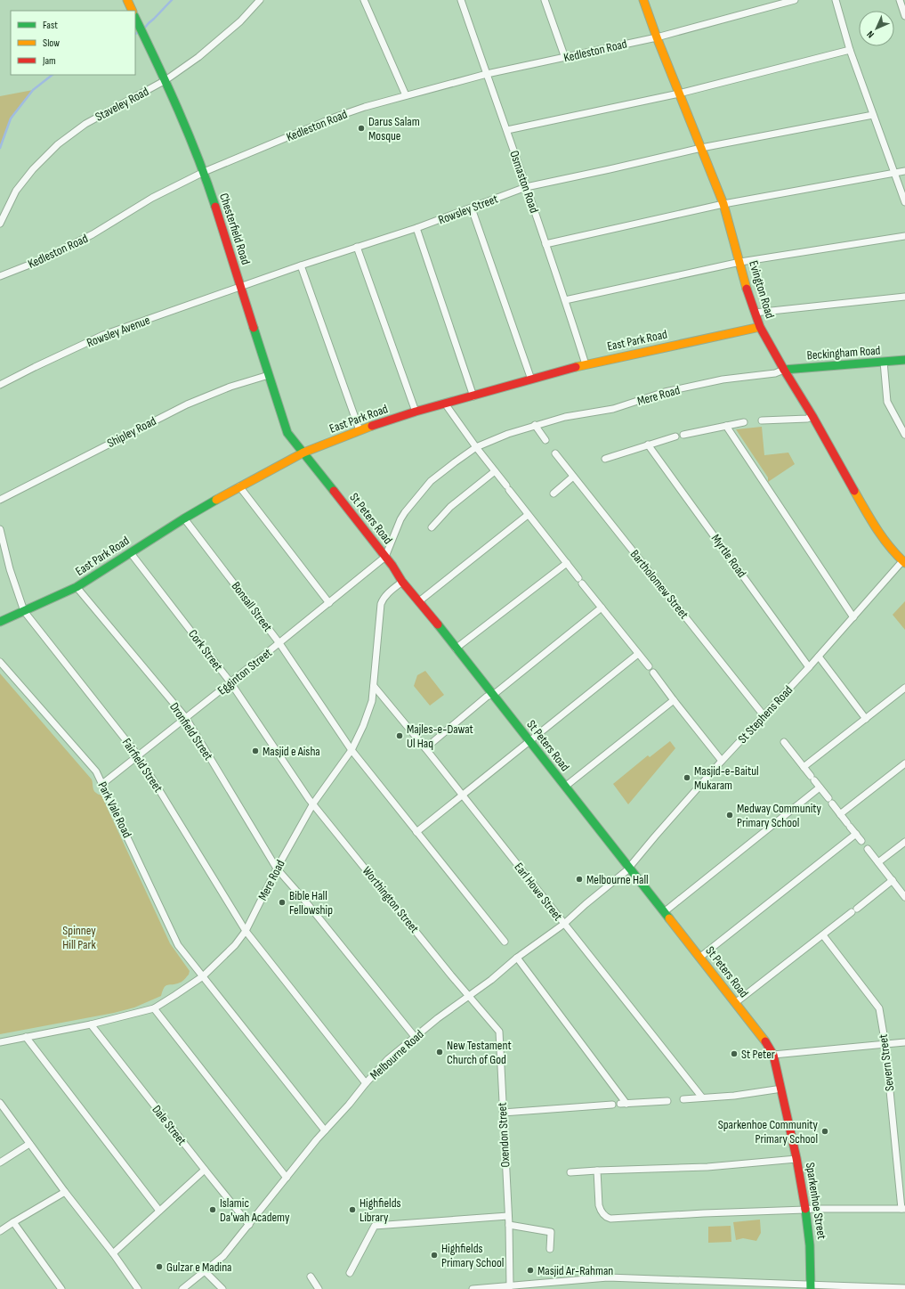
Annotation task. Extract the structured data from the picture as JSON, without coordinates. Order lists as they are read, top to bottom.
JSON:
{
  "streets": {
    "street": [
      "Kedleston Road",
      "Staveley Road",
      "Osmaston Road",
      "Rowsley Street",
      "Chesterfield Road",
      "Evington Road",
      "Rowsley Avenue",
      "East Park Road",
      "Beckingham Road",
      "Mere Road",
      "Shipley Road",
      "St Peters Road",
      "Myrtle Road",
      "Bartholomew Street",
      "Bonsall Street",
      "Cork Street",
      "Egginton Street",
      "St Stephens Road",
      "Dronfield Street",
      "Fairfield Street",
      "Park Vale Road",
      "Earl Howe Street",
      "Worthington Street",
      "Melbourne Road",
      "Severn Street",
      "Dale Street",
      "Oxendon Street",
      "Sparkenhoe Street"
    ]
  },
  "crossings": [
    ["Kedleston Road", "Osmaston Road"],
    ["Kedleston Road", "Chesterfield Road"],
    ["Kedleston Road", "Evington Road"],
    ["Staveley Road", "Chesterfield Road"],
    ["Osmaston Road", "Rowsley Street"],
    ["Osmaston Road", "East Park Road"],
    ["Rowsley Street", "Chesterfield Road"],
    ["Rowsley Street", "Evington Road"],
    ["Rowsley Street", "Rowsley Avenue"],
    ["Chesterfield Road", "Rowsley Avenue"],
    ["Chesterfield Road", "East Park Road"],
    ["Chesterfield Road", "Shipley Road"],
    ["Chesterfield Road", "St Peters Road"],
    ["Evington Road", "East Park Road"],
    ["Evington Road", "Beckingham Road"],
    ["Evington Road", "Mere Road"],
    ["Evington Road", "St Stephens Road"],
    ["East Park Road", "St Peters Road"],
    ["East Park Road", "Bonsall Street"],
    ["East Park Road", "Cork Street"],
    ["East Park Road", "Dronfield Street"],
    ["East Park Road", "Fairfield Street"],
    ["Beckingham Road", "Mere Road"],
    ["Mere Road", "St Peters Road"],
    ["Mere Road", "Bonsall Street"],
    ["Mere Road", "Cork Street"],
    ["Mere Road", "Egginton Street"],
    ["Mere Road", "Dronfield Street"],
    ["Mere Road", "Fairfield Street"],
    ["Mere Road", "Park Vale Road"],
    ["Mere Road", "Earl Howe Street"],
    ["Mere Road", "Worthington Street"],
    ["Mere Road", "Dale Street"],
    ["St Peters Road", "Egginton Street"],
    ["St Peters Road", "St Stephens Road"],
    ["St Peters Road", "Melbourne Road"],
    ["St Peters Road", "Sparkenhoe Street"],
    ["Myrtle Road", "St Stephens Road"],
    ["Bartholomew Street", "St Stephens Road"],
    ["Bonsall Street", "Egginton Street"],
    ["Cork Street", "Egginton Street"],
    ["Cork Street", "Worthington Street"],
    ["Egginton Street", "Dronfield Street"],
    ["Egginton Street", "Fairfield Street"],
    ["Egginton Street", "Park Vale Road"],
    ["St Stephens Road", "Melbourne Road"],
    ["Dronfield Street", "Melbourne Road"],
    ["Fairfield Street", "Melbourne Road"],
    ["Park Vale Road", "Melbourne Road"],
    ["Earl Howe Street", "Melbourne Road"],
    ["Worthington Street", "Melbourne Road"],
    ["Worthington Street", "Oxendon Street"],
    ["Melbourne Road", "Dale Street"],
    ["Melbourne Road", "Oxendon Street"]
  ],
  "parks": ["Spinney Hill Park"],
  "places": [
    "Darus Salam Mosque",
    "Majles-e-Dawat Ul Haq",
    "Masjid e Aisha",
    "Masjid-e-Baitul Mukaram",
    "Medway Community Primary School",
    "Melbourne Hall",
    "Bible Hall Fellowship",
    "New Testament Church of God",
    "St Peter",
    "Sparkenhoe Community Primary School",
    "Islamic Da'wah Academy",
    "Highfields Library",
    "Highfields Primary School",
    "Gulzar e Madina",
    "Masjid Ar-Rahman"
  ],
  "legend": ["Fast", "Slow", "Jam"],
  "north": "bottom left"
}
